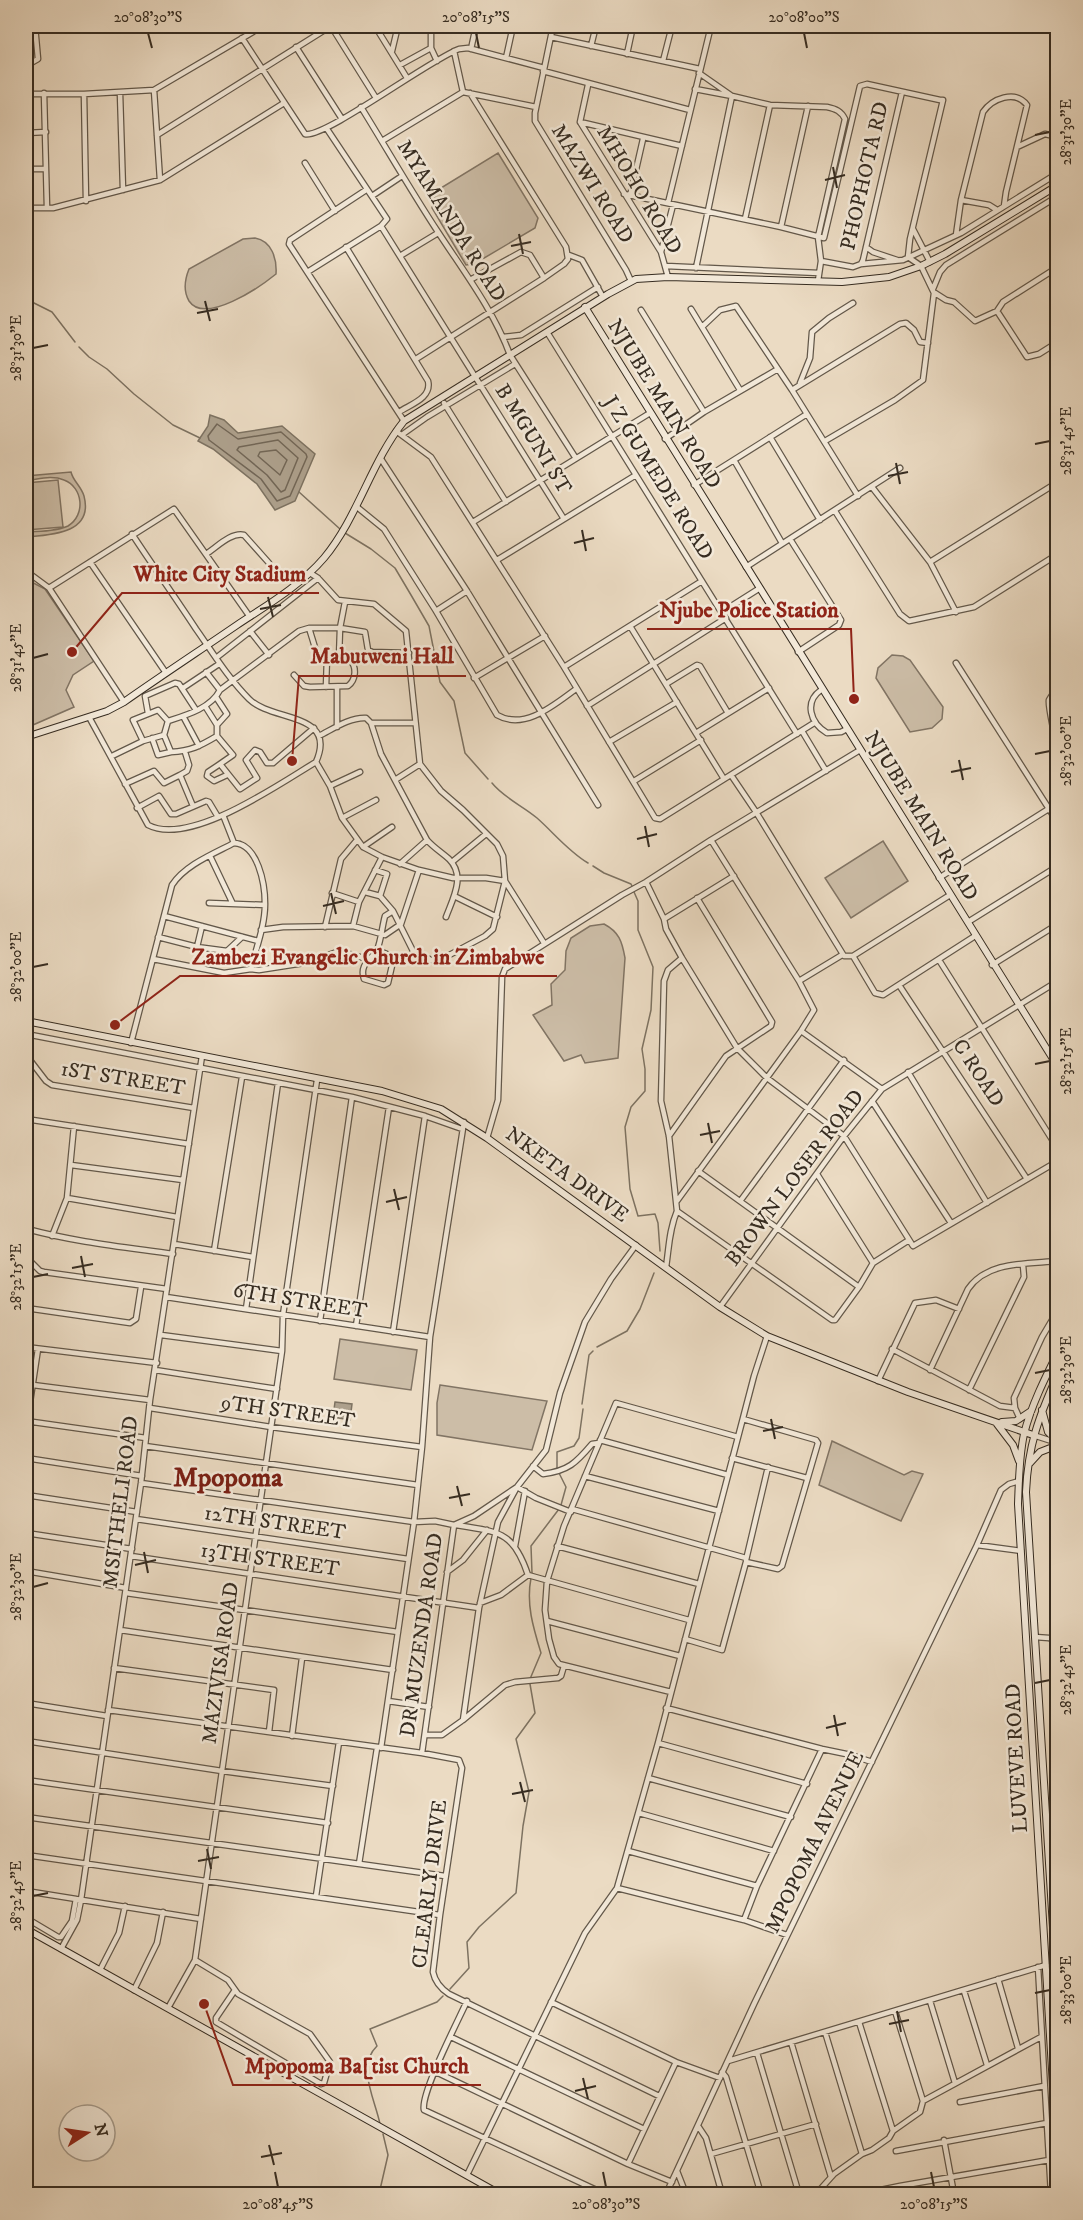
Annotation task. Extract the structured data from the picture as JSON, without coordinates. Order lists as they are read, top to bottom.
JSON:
{
  "streets": {
    "street": [
      "PHOPHOTA RD",
      "MAZWI ROAD",
      "MHOHO ROAD",
      "MYAMANDA ROAD",
      "NJUBE MAIN ROAD",
      "B MGUNI ST",
      "J Z GUMEDE ROAD",
      "C ROAD",
      "1ST STREET",
      "NKETA DRIVE",
      "BROWN LOSER ROAD",
      "6TH STREET",
      "9TH STREET",
      "MSITHELI ROAD",
      "12TH STREET",
      "13TH STREET",
      "DR MUZENDA ROAD",
      "MAZIVISA ROAD",
      "LUVEVE ROAD",
      "MPOPOMA AVENUE",
      "CLEARLY DRIVE"
    ]
  },
  "crossings": [
    ["NJUBE MAIN ROAD", "BROWN LOSER ROAD"],
    ["C ROAD", "BROWN LOSER ROAD"],
    ["1ST STREET", "MSITHELI ROAD"],
    ["NKETA DRIVE", "BROWN LOSER ROAD"],
    ["NKETA DRIVE", "MSITHELI ROAD"],
    ["NKETA DRIVE", "MAZIVISA ROAD"],
    ["NKETA DRIVE", "LUVEVE ROAD"],
    ["6TH STREET", "MSITHELI ROAD"],
    ["6TH STREET", "MAZIVISA ROAD"],
    ["9TH STREET", "MSITHELI ROAD"],
    ["9TH STREET", "MAZIVISA ROAD"],
    ["MSITHELI ROAD", "12TH STREET"],
    ["MSITHELI ROAD", "13TH STREET"],
    ["MSITHELI ROAD", "DR MUZENDA ROAD"],
    ["MSITHELI ROAD", "CLEARLY DRIVE"],
    ["12TH STREET", "MAZIVISA ROAD"],
    ["13TH STREET", "DR MUZENDA ROAD"],
    ["13TH STREET", "MAZIVISA ROAD"],
    ["DR MUZENDA ROAD", "MAZIVISA ROAD"],
    ["DR MUZENDA ROAD", "CLEARLY DRIVE"],
    ["MAZIVISA ROAD", "CLEARLY DRIVE"],
    ["LUVEVE ROAD", "MPOPOMA AVENUE"]
  ],
  "districts": ["Mpopoma"],
  "places": [
    "White City Stadium",
    "Njube Police Station",
    "Mabutweni Hall",
    "Zambezi Evangelic Church in Zimbabwe",
    "Mpopoma Ba[tist Church"
  ],
  "north": "right",
  "coordinates": [
    "20°08'30\"S",
    "20°08'15\"S",
    "20°08'00\"S",
    "28°31'30\"E",
    "28°31'45\"E",
    "28°32'00\"E",
    "28°32'15\"E",
    "28°32'30\"E",
    "28°32'45\"E",
    "28°33'00\"E",
    "20°08'45\"S"
  ]
}
